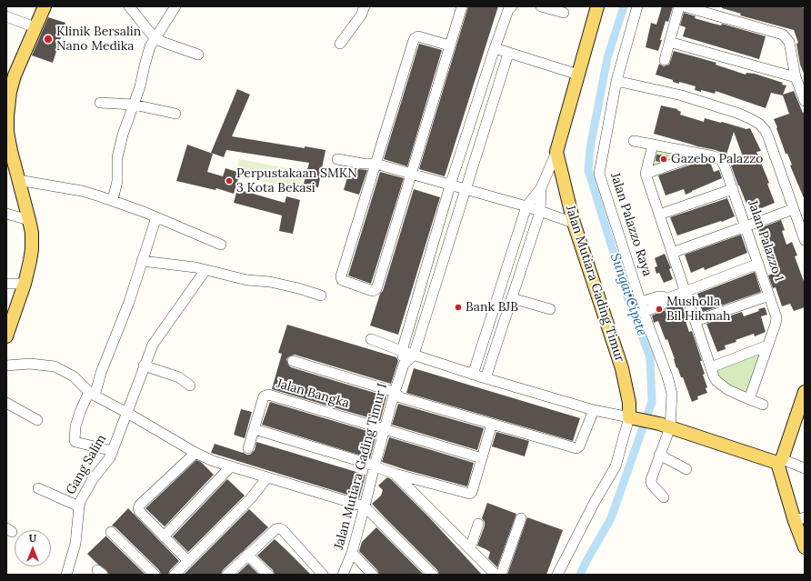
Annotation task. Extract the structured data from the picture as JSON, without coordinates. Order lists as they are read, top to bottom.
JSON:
{
  "streets": {
    "main road": ["Jalan Mutiara Gading Timur"],
    "street": [
      "Jalan Palazzo Raya",
      "Jalan Palazzo 1",
      "Jalan Bangka",
      "Gang Salim",
      "Jalan Mutiara Gading Timur I"
    ]
  },
  "crossings": [
    ["Jalan Bangka", "Jalan Mutiara Gading Timur I"]
  ],
  "water": ["Sungai Cipete"],
  "places": [
    "Klinik Bersalin Nano Medika",
    "Gazebo Palazzo",
    "Perpustakaan SMKN 3 Kota Bekasi",
    "Bank BJB",
    "Musholla Bil Hikmah"
  ],
  "north": "top"
}
